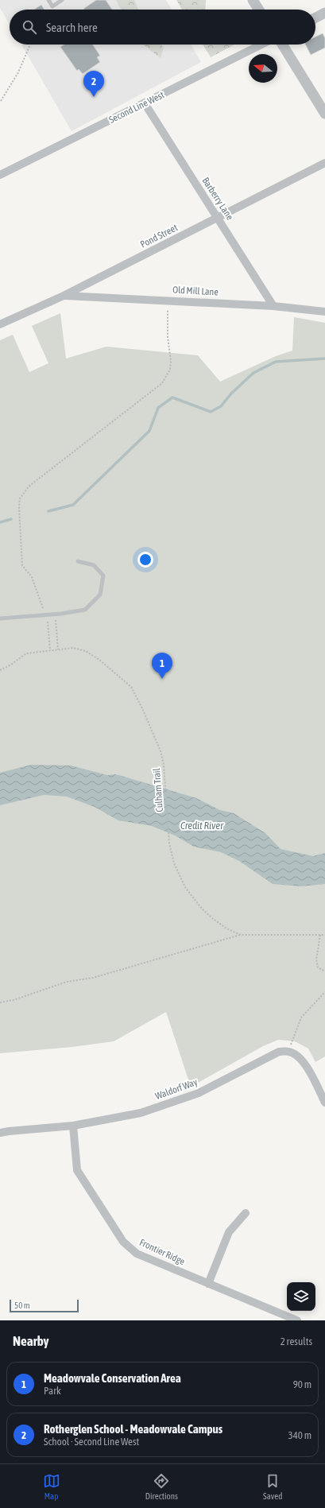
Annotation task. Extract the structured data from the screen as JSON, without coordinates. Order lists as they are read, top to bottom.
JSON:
{
  "streets": {
    "street": [
      "Second Line West",
      "Barberry Lane",
      "Pond Street",
      "Old Mill Lane",
      "Waldorf Way",
      "Frontier Ridge"
    ],
    "path": ["Culham Trail"]
  },
  "crossings": [
    ["Second Line West", "Barberry Lane"],
    ["Barberry Lane", "Pond Street"],
    ["Barberry Lane", "Old Mill Lane"],
    ["Pond Street", "Old Mill Lane"],
    ["Waldorf Way", "Frontier Ridge"]
  ],
  "water": ["Credit River"],
  "scale_bar": "50 m",
  "north": "left",
  "page": {
    "search": "Search here",
    "pins": ["2", "1"],
    "scale": "50 m",
    "heading": ["Nearby", "2 results"],
    "list": [
      {
        "mark": "1",
        "name": "Meadowvale Conservation Area",
        "note": "Park",
        "value": "90 m"
      },
      {
        "mark": "2",
        "name": "Rotherglen School - Meadowvale Campus",
        "note": "School · Second Line West",
        "value": "340 m"
      }
    ],
    "nav": ["Map", "Directions", "Saved"]
  }
}
